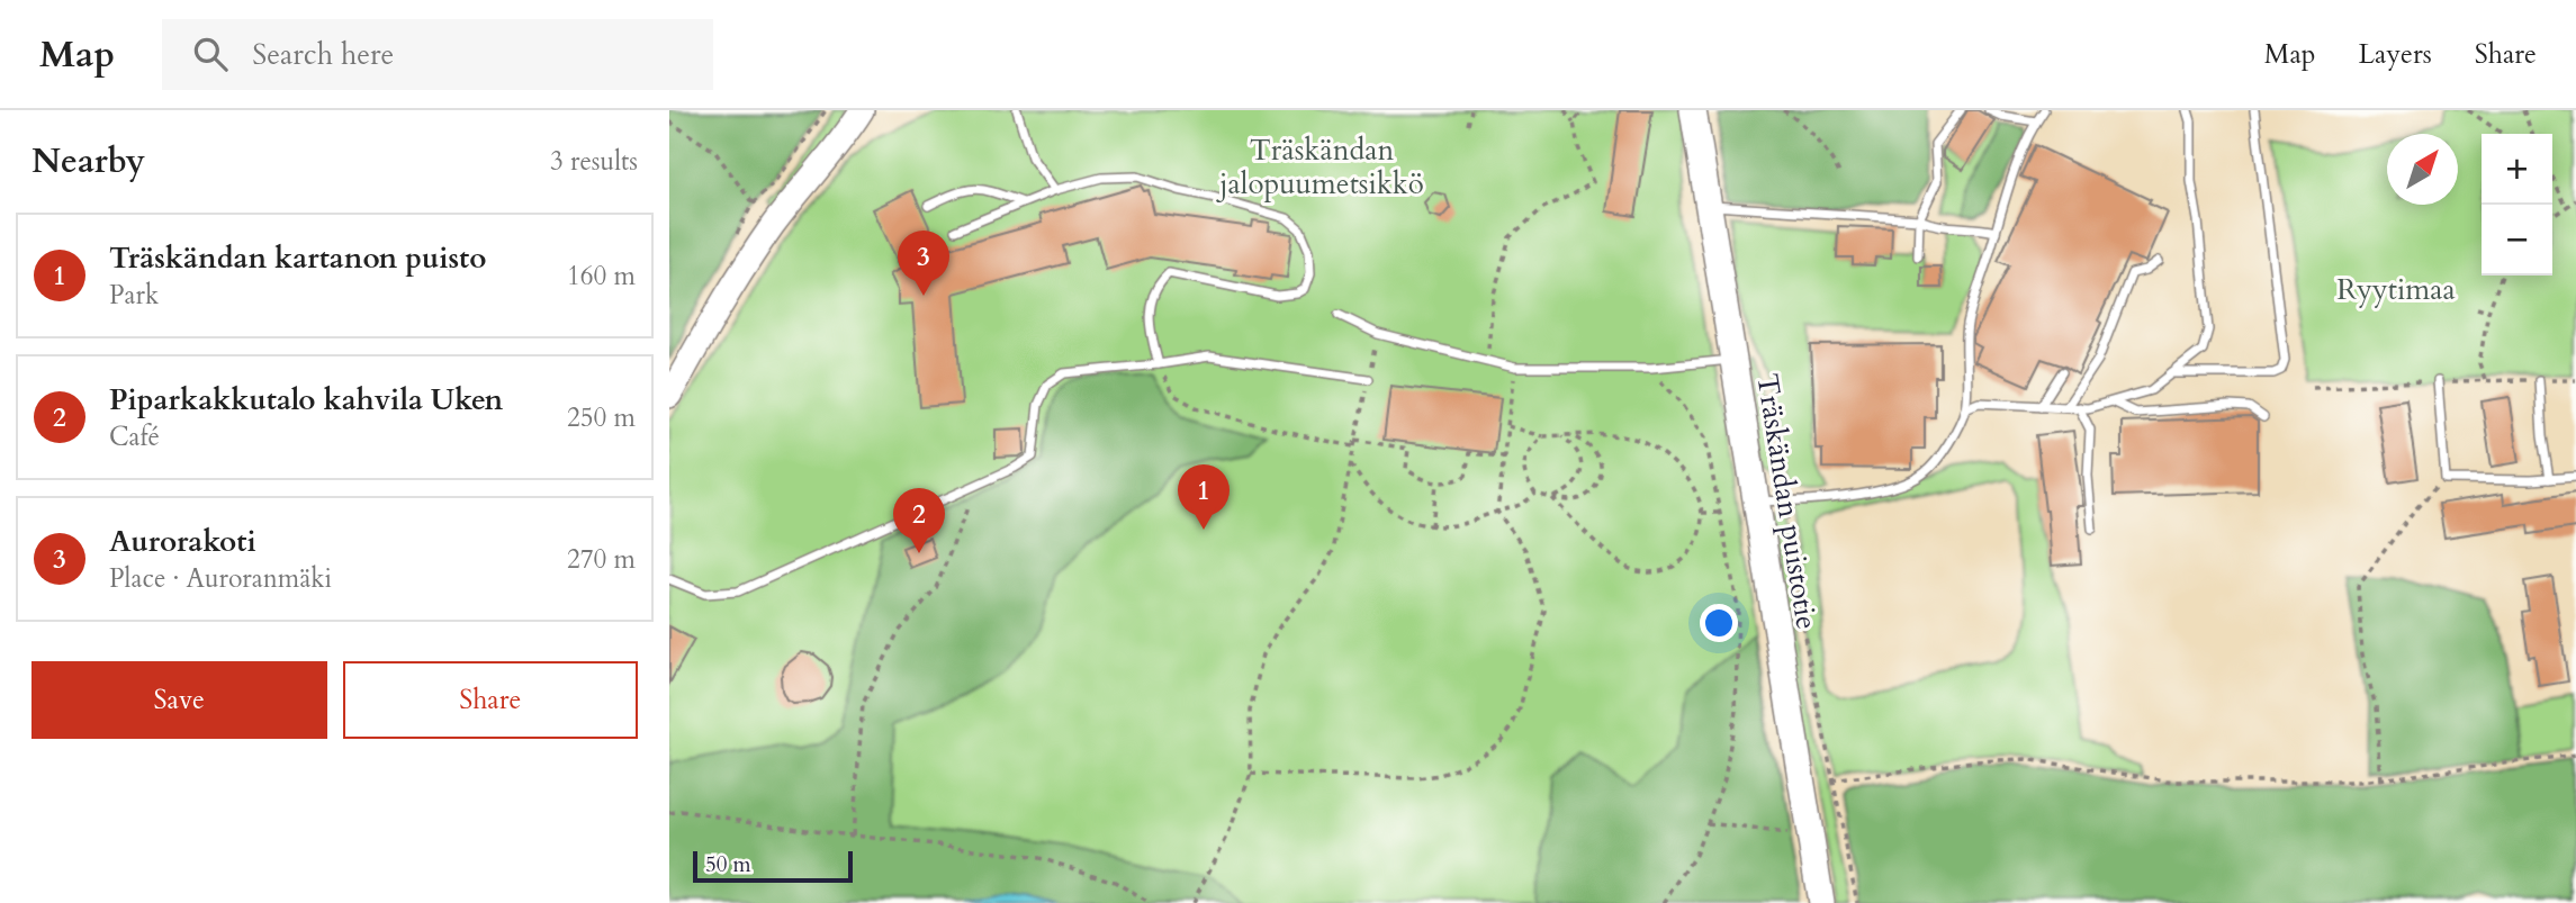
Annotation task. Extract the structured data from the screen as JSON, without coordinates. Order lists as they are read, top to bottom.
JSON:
{
  "streets": {
    "main road": ["Träskändan puistotie"]
  },
  "parks": ["Träskändan jalopuumetsikkö", "Ryytimaa"],
  "scale_bar": "50 m",
  "north": "top right",
  "page": {
    "header": "Map",
    "search": "Search here",
    "nav": ["Map", "Layers", "Share"],
    "heading": ["Nearby", "3 results"],
    "map_buttons": ["+", "−"],
    "list": [
      {
        "mark": "1",
        "name": "Träskändan kartanon puisto",
        "note": "Park",
        "value": "160 m"
      },
      {
        "mark": "2",
        "name": "Piparkakkutalo kahvila Uken",
        "note": "Café",
        "value": "250 m"
      },
      {
        "mark": "3",
        "name": "Aurorakoti",
        "note": "Place · Auroranmäki",
        "value": "270 m"
      }
    ],
    "pins": ["3", "1", "2"],
    "buttons": ["Save", "Share"],
    "scale": "50 m"
  }
}
